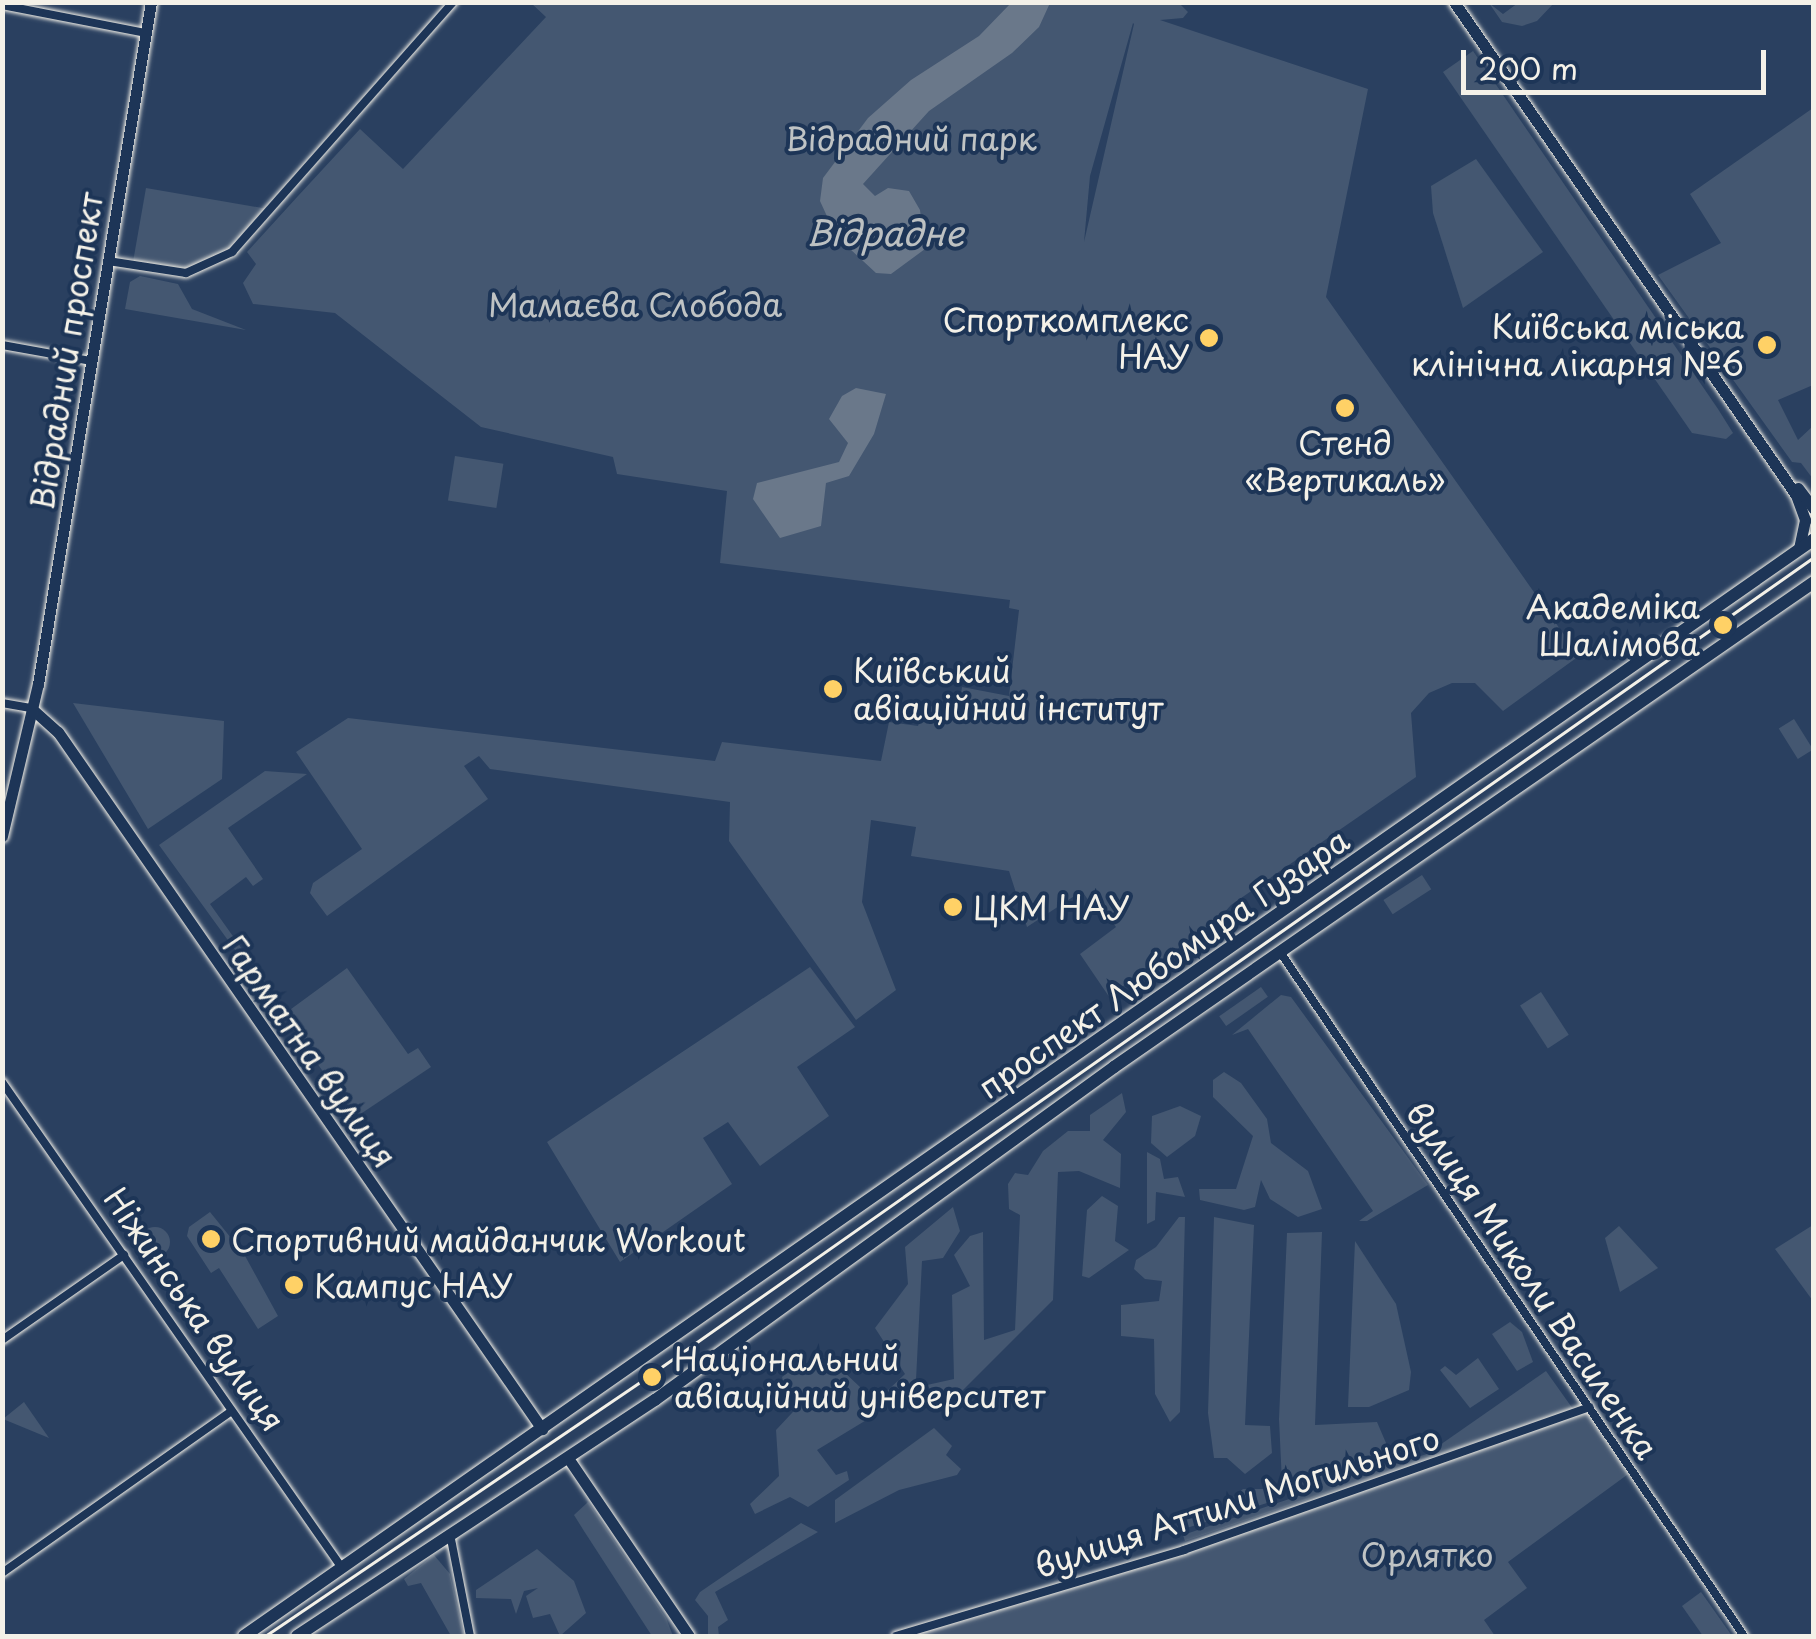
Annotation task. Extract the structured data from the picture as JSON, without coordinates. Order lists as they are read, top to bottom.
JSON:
{
  "streets": {
    "main road": ["Відрадний проспект", "проспект Любомира Гузара", "Гарматна вулиця"],
    "street": ["вулиця Миколи Василенка", "Ніжинська вулиця", "вулиця Аттили Могильного"]
  },
  "crossings": [
    ["Відрадний проспект", "Гарматна вулиця"],
    ["проспект Любомира Гузара", "Гарматна вулиця"],
    ["проспект Любомира Гузара", "вулиця Миколи Василенка"],
    ["проспект Любомира Гузара", "Ніжинська вулиця"],
    ["вулиця Миколи Василенка", "вулиця Аттили Могильного"]
  ],
  "water": ["Відрадне"],
  "parks": ["Відрадний парк", "Мамаєва Слобода", "Орлятко"],
  "places": [
    "Спорткомплекс НАУ",
    "Київська міська клінічна лікарня №6",
    "Стенд «Вертикаль»",
    "Академіка Шалімова",
    "Київський авіаційний інститут",
    "ЦКМ НАУ",
    "Спортивний майданчик Workout",
    "Кампус НАУ",
    "Національний авіаційний університет"
  ],
  "scale_bar": "200 m"
}
